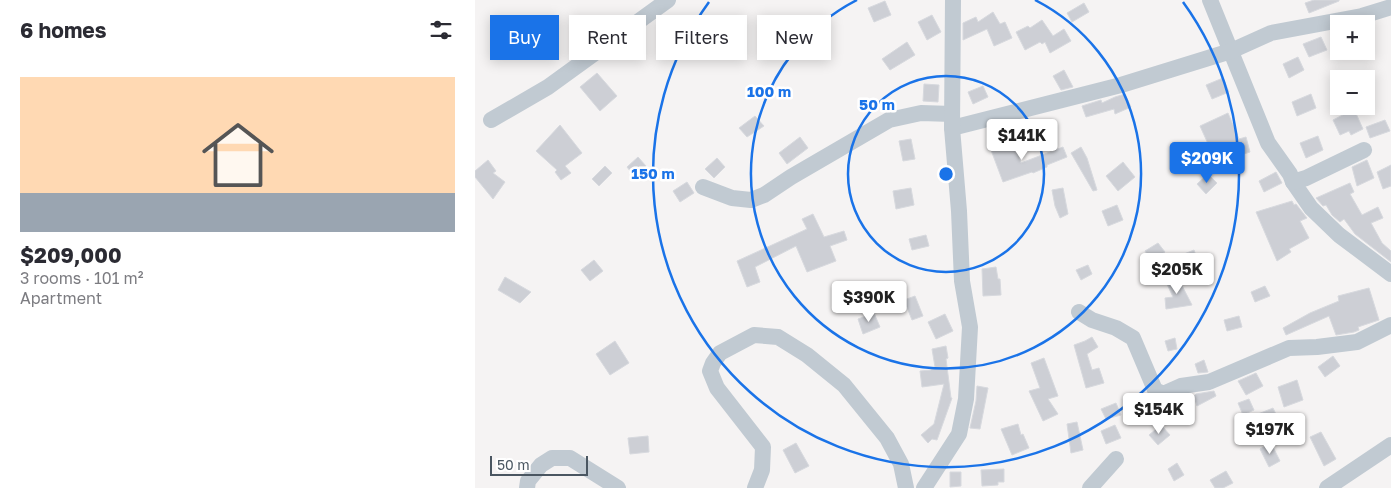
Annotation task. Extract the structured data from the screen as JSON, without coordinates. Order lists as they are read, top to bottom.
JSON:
{
  "scale_bar": "50 m",
  "page": {
    "heading": "6 homes",
    "map_buttons": ["+", "−"],
    "chip": [
      "Buy",
      "Rent",
      "Filters",
      "New"
    ],
    "list": [
      {
        "name": "$209,000",
        "note": "3 rooms · 101 m² · Apartment"
      }
    ],
    "price": [
      "$141K",
      "$209K",
      "$205K",
      "$390K",
      "$154K",
      "$197K"
    ],
    "scale": "50 m"
  },
  "rings": ["100 m", "50 m", "150 m"]
}
